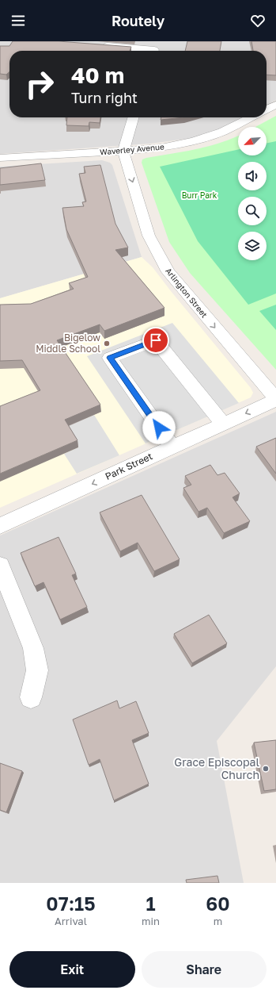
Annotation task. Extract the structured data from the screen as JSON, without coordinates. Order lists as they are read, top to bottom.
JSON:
{
  "streets": {
    "street": ["Waverley Avenue", "Arlington Street", "Park Street"]
  },
  "crossings": [
    ["Waverley Avenue", "Arlington Street"],
    ["Arlington Street", "Park Street"]
  ],
  "one_way": ["Arlington Street", "Park Street"],
  "parks": ["Burr Park"],
  "places": ["Bigelow Middle School", "Grace Episcopal Church"],
  "north": "bottom left",
  "page": {
    "header": "Routely",
    "turn": ["40 m", "Turn right"],
    "eta": [
      "07:15",
      "Arrival",
      "1",
      "min",
      "60",
      "m"
    ],
    "buttons": ["Exit", "Share"]
  }
}
